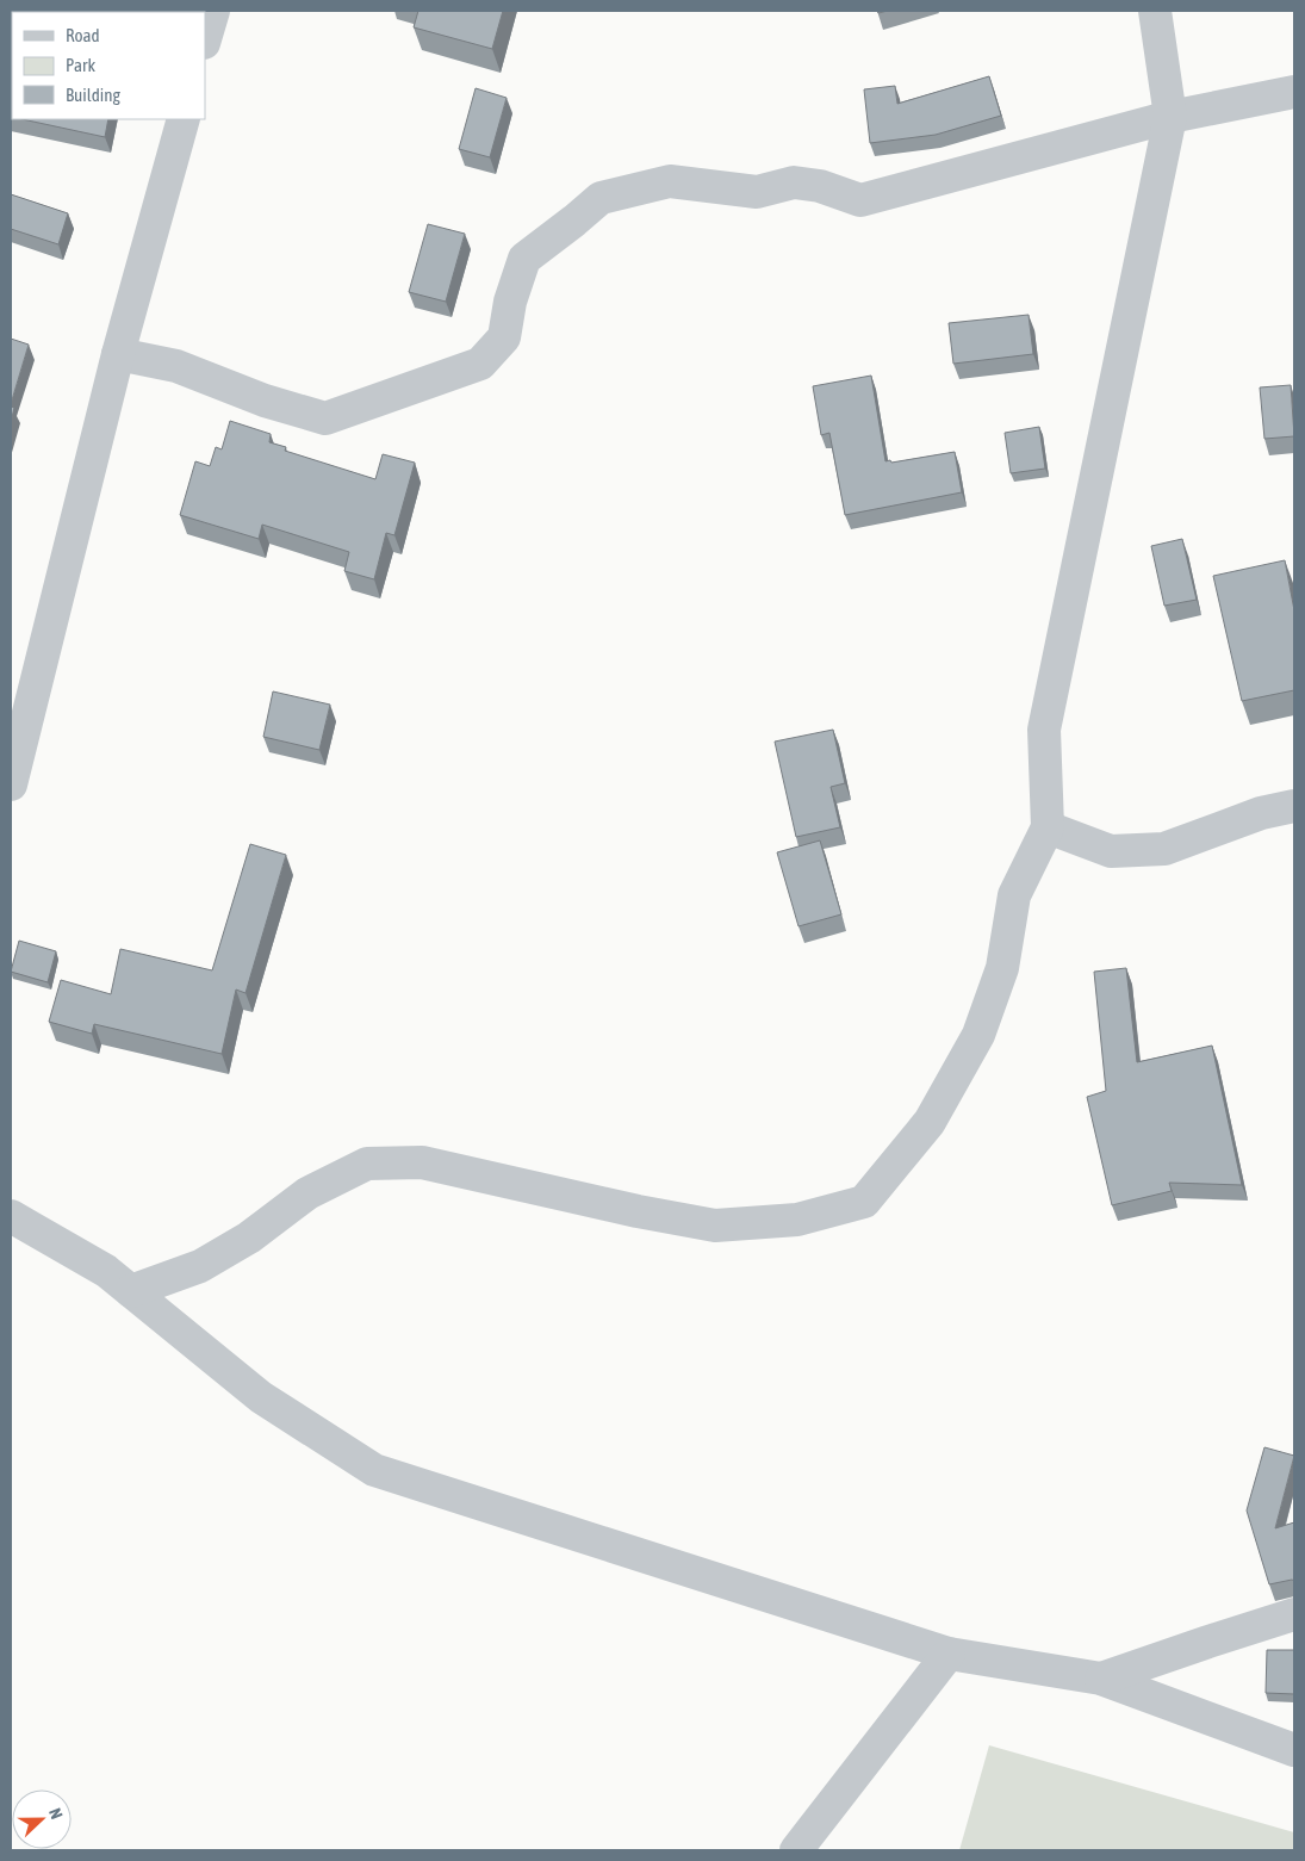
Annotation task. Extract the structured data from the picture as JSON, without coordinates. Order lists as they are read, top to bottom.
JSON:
{
  "legend": ["Road", "Park", "Building"],
  "north": "right"
}
